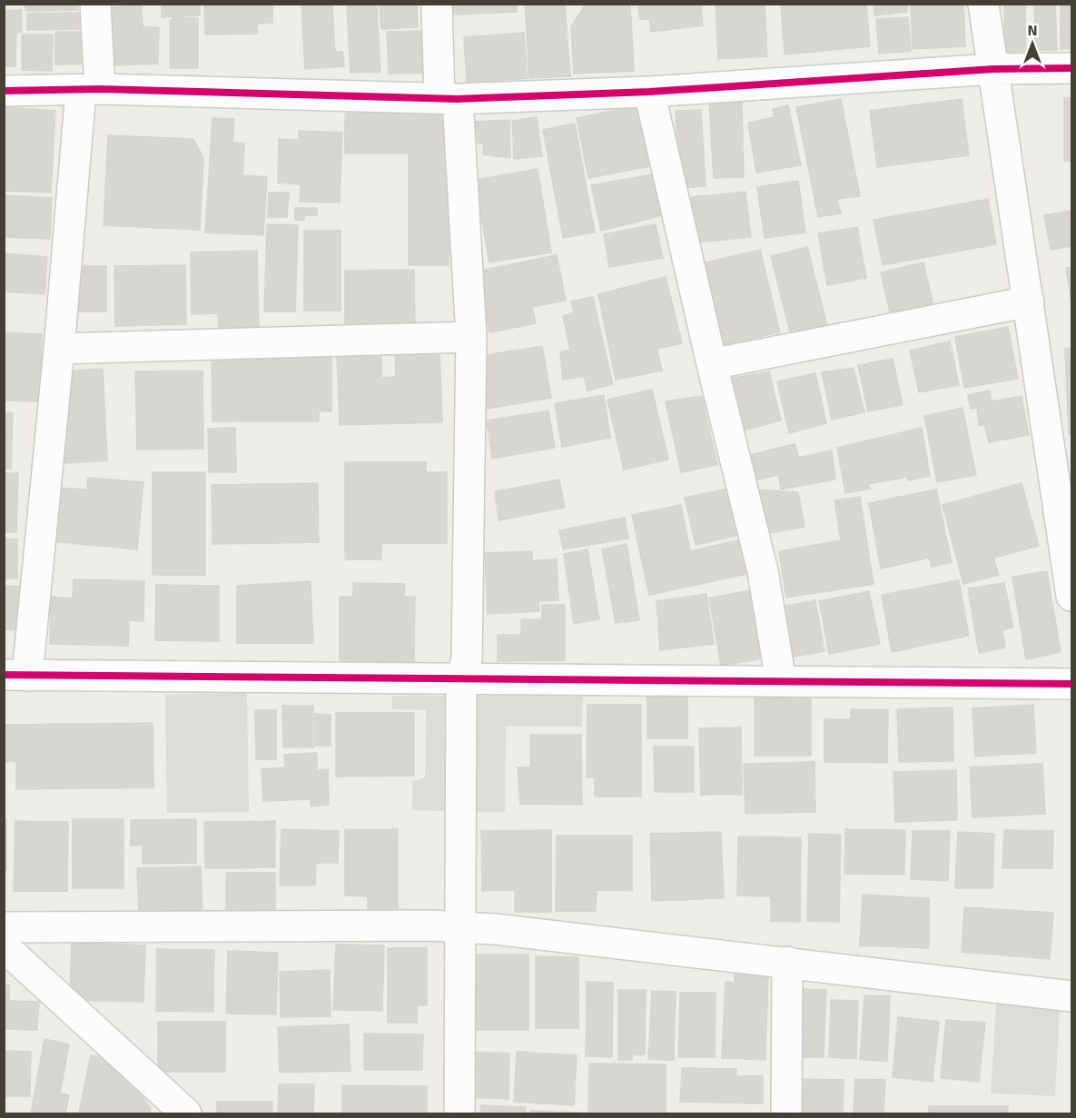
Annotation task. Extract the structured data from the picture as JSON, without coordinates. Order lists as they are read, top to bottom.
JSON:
{
  "north": "top"
}
